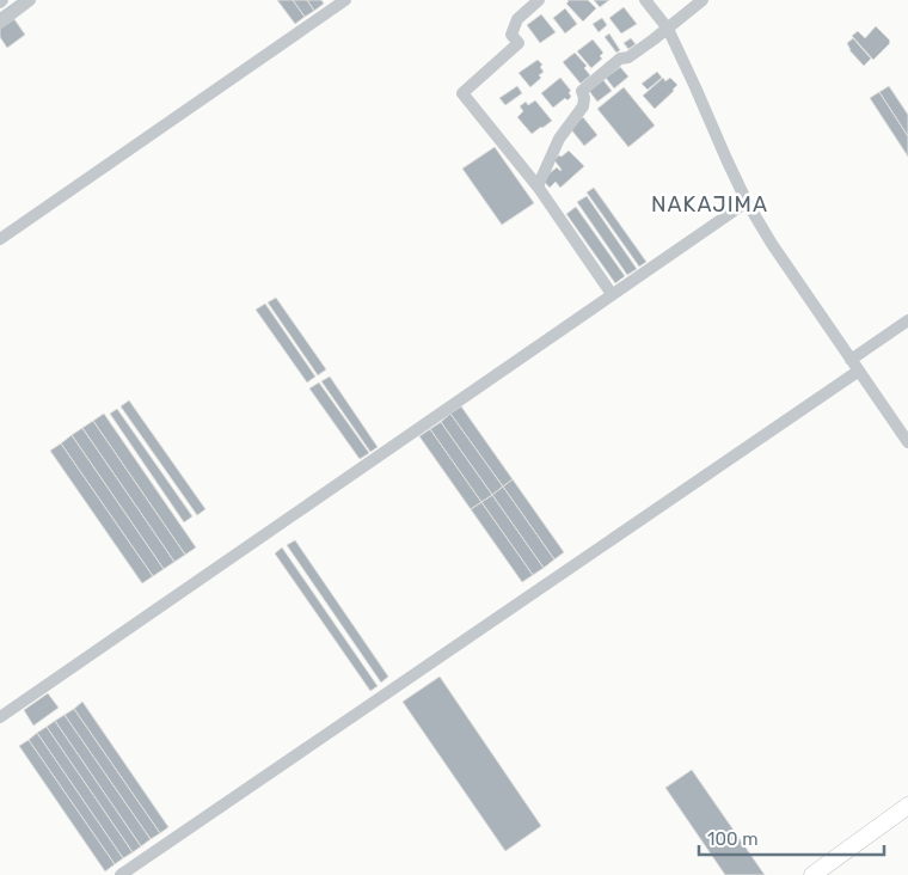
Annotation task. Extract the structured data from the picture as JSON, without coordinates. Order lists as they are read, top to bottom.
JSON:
{
  "districts": ["NAKAJIMA"],
  "scale_bar": "100 m"
}
